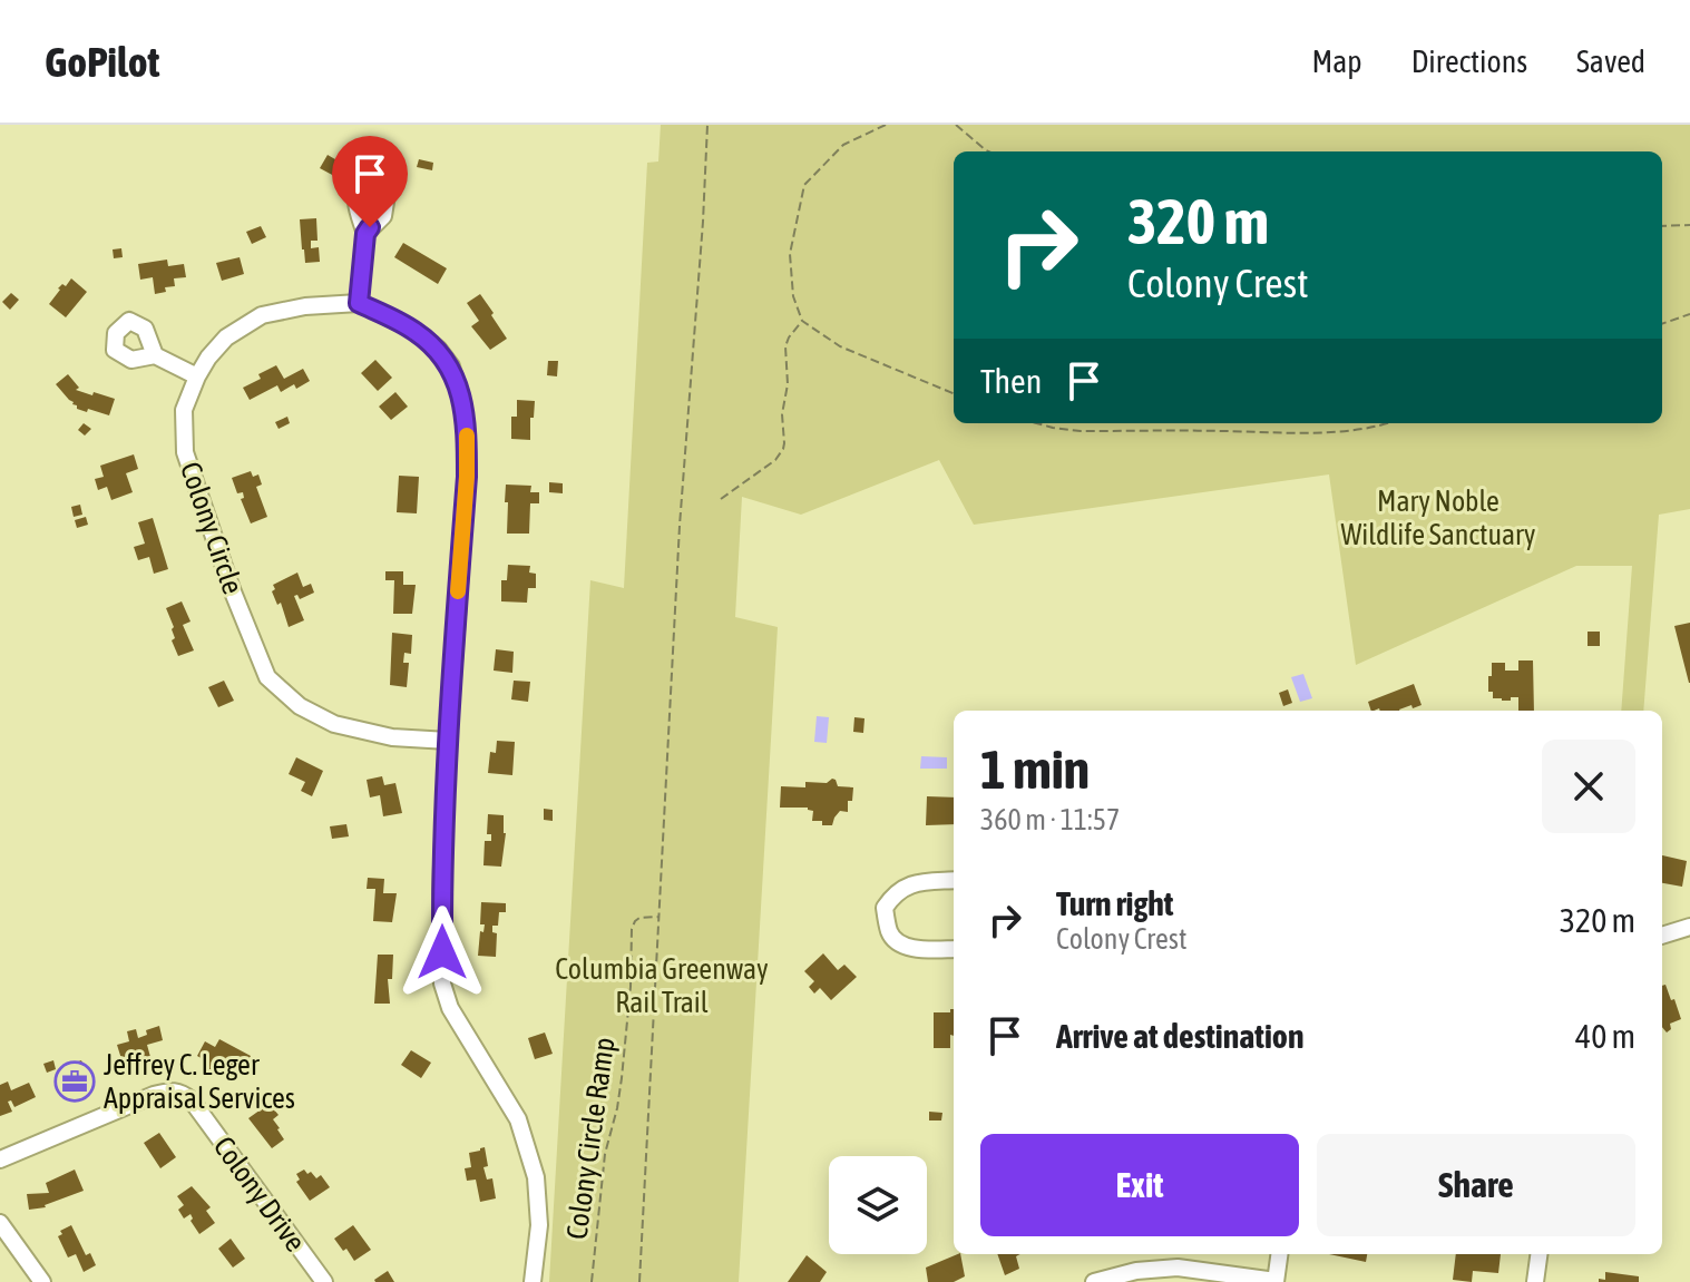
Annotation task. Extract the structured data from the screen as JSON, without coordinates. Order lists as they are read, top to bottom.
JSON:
{
  "streets": {
    "street": ["Colony Circle", "Colony Drive"],
    "path": ["Colony Circle Ramp"]
  },
  "parks": ["Mary Noble Wildlife Sanctuary", "Columbia Greenway Rail Trail"],
  "places": {
    "office": ["Jeffrey C. Leger Appraisal Services"]
  },
  "page": {
    "header": "GoPilot",
    "nav": ["Map", "Directions", "Saved"],
    "turn": ["320 m", "Colony Crest"],
    "then": "Then",
    "heading": ["1 min", "360 m · 11:57"],
    "list": [
      {
        "name": "Turn right",
        "note": "Colony Crest",
        "value": "320 m"
      },
      {
        "name": "Arrive at destination",
        "value": "40 m"
      }
    ],
    "buttons": ["Exit", "Share"]
  }
}
